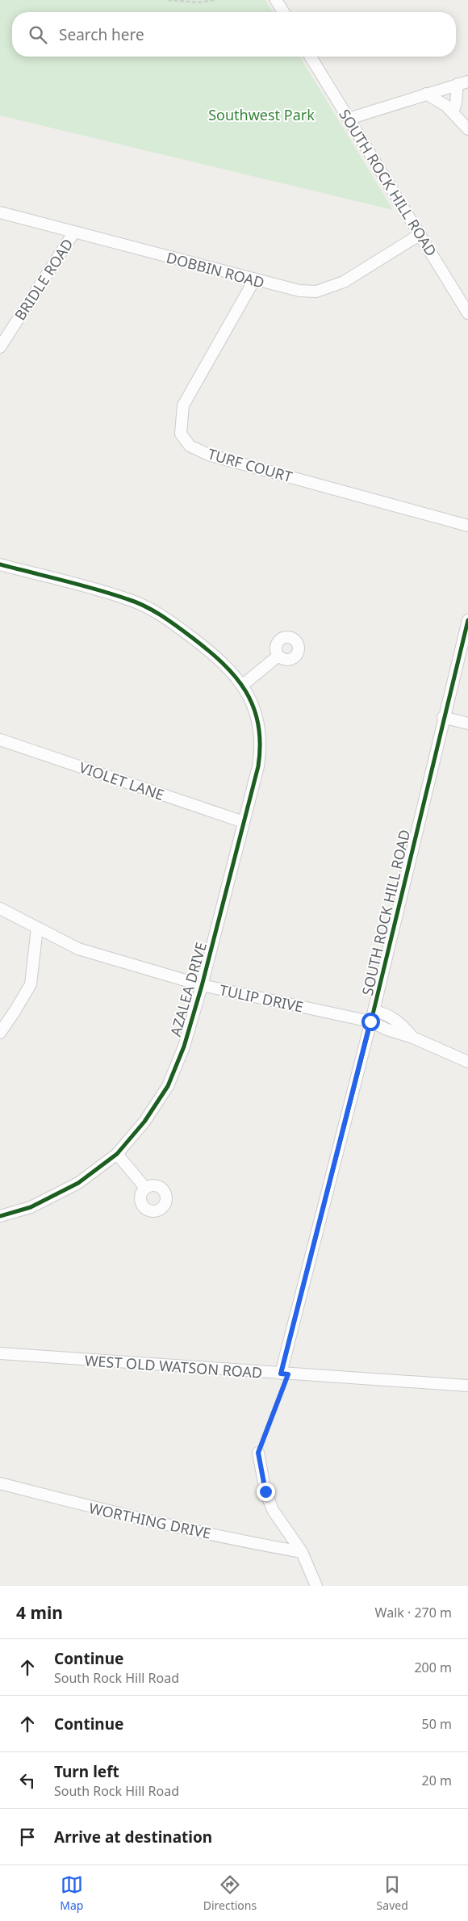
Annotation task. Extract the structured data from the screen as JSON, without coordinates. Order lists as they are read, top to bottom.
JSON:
{
  "streets": {
    "street": [
      "SOUTH ROCK HILL ROAD",
      "DOBBIN ROAD",
      "BRIDLE ROAD",
      "TURF COURT",
      "VIOLET LANE",
      "AZALEA DRIVE",
      "TULIP DRIVE",
      "WEST OLD WATSON ROAD",
      "WORTHING DRIVE"
    ]
  },
  "crossings": [
    ["SOUTH ROCK HILL ROAD", "DOBBIN ROAD"],
    ["SOUTH ROCK HILL ROAD", "TULIP DRIVE"],
    ["SOUTH ROCK HILL ROAD", "WEST OLD WATSON ROAD"],
    ["DOBBIN ROAD", "BRIDLE ROAD"],
    ["DOBBIN ROAD", "TURF COURT"],
    ["VIOLET LANE", "AZALEA DRIVE"],
    ["AZALEA DRIVE", "TULIP DRIVE"]
  ],
  "parks": ["Southwest Park"],
  "page": {
    "search": "Search here",
    "heading": ["4 min", "Walk · 270 m"],
    "list": [
      ["Continue", "South Rock Hill Road", "200 m"],
      ["Continue", "50 m"],
      ["Turn left", "South Rock Hill Road", "20 m"],
      "Arrive at destination"
    ],
    "nav": ["Map", "Directions", "Saved"]
  }
}
